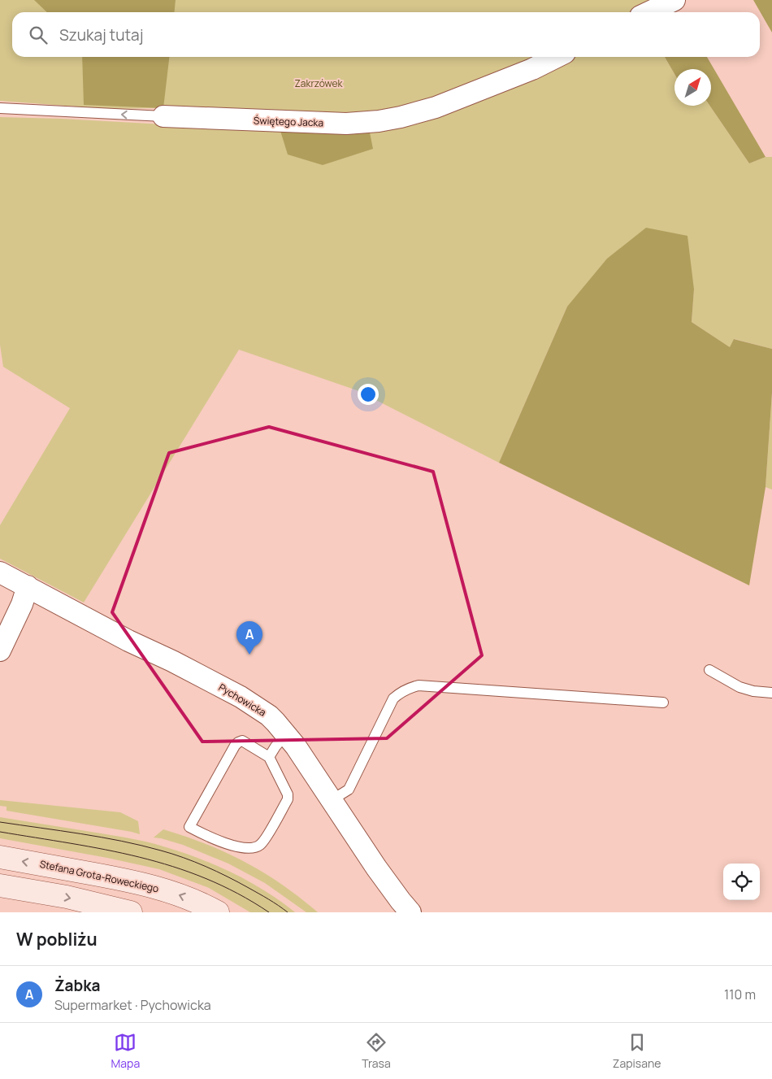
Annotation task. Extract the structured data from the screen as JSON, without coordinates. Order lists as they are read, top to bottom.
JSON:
{
  "streets": {
    "main road": ["Stefana Grota-Roweckiego"],
    "street": ["Świętego Jacka", "Pychowicka"]
  },
  "parks": ["Zakrzówek"],
  "north": "top right",
  "page": {
    "search": "Szukaj tutaj",
    "pins": "A",
    "heading": "W pobliżu",
    "list": [
      {
        "mark": "A",
        "name": "Żabka",
        "note": "Supermarket · Pychowicka",
        "value": "110 m"
      }
    ],
    "nav": ["Mapa", "Trasa", "Zapisane"]
  }
}
